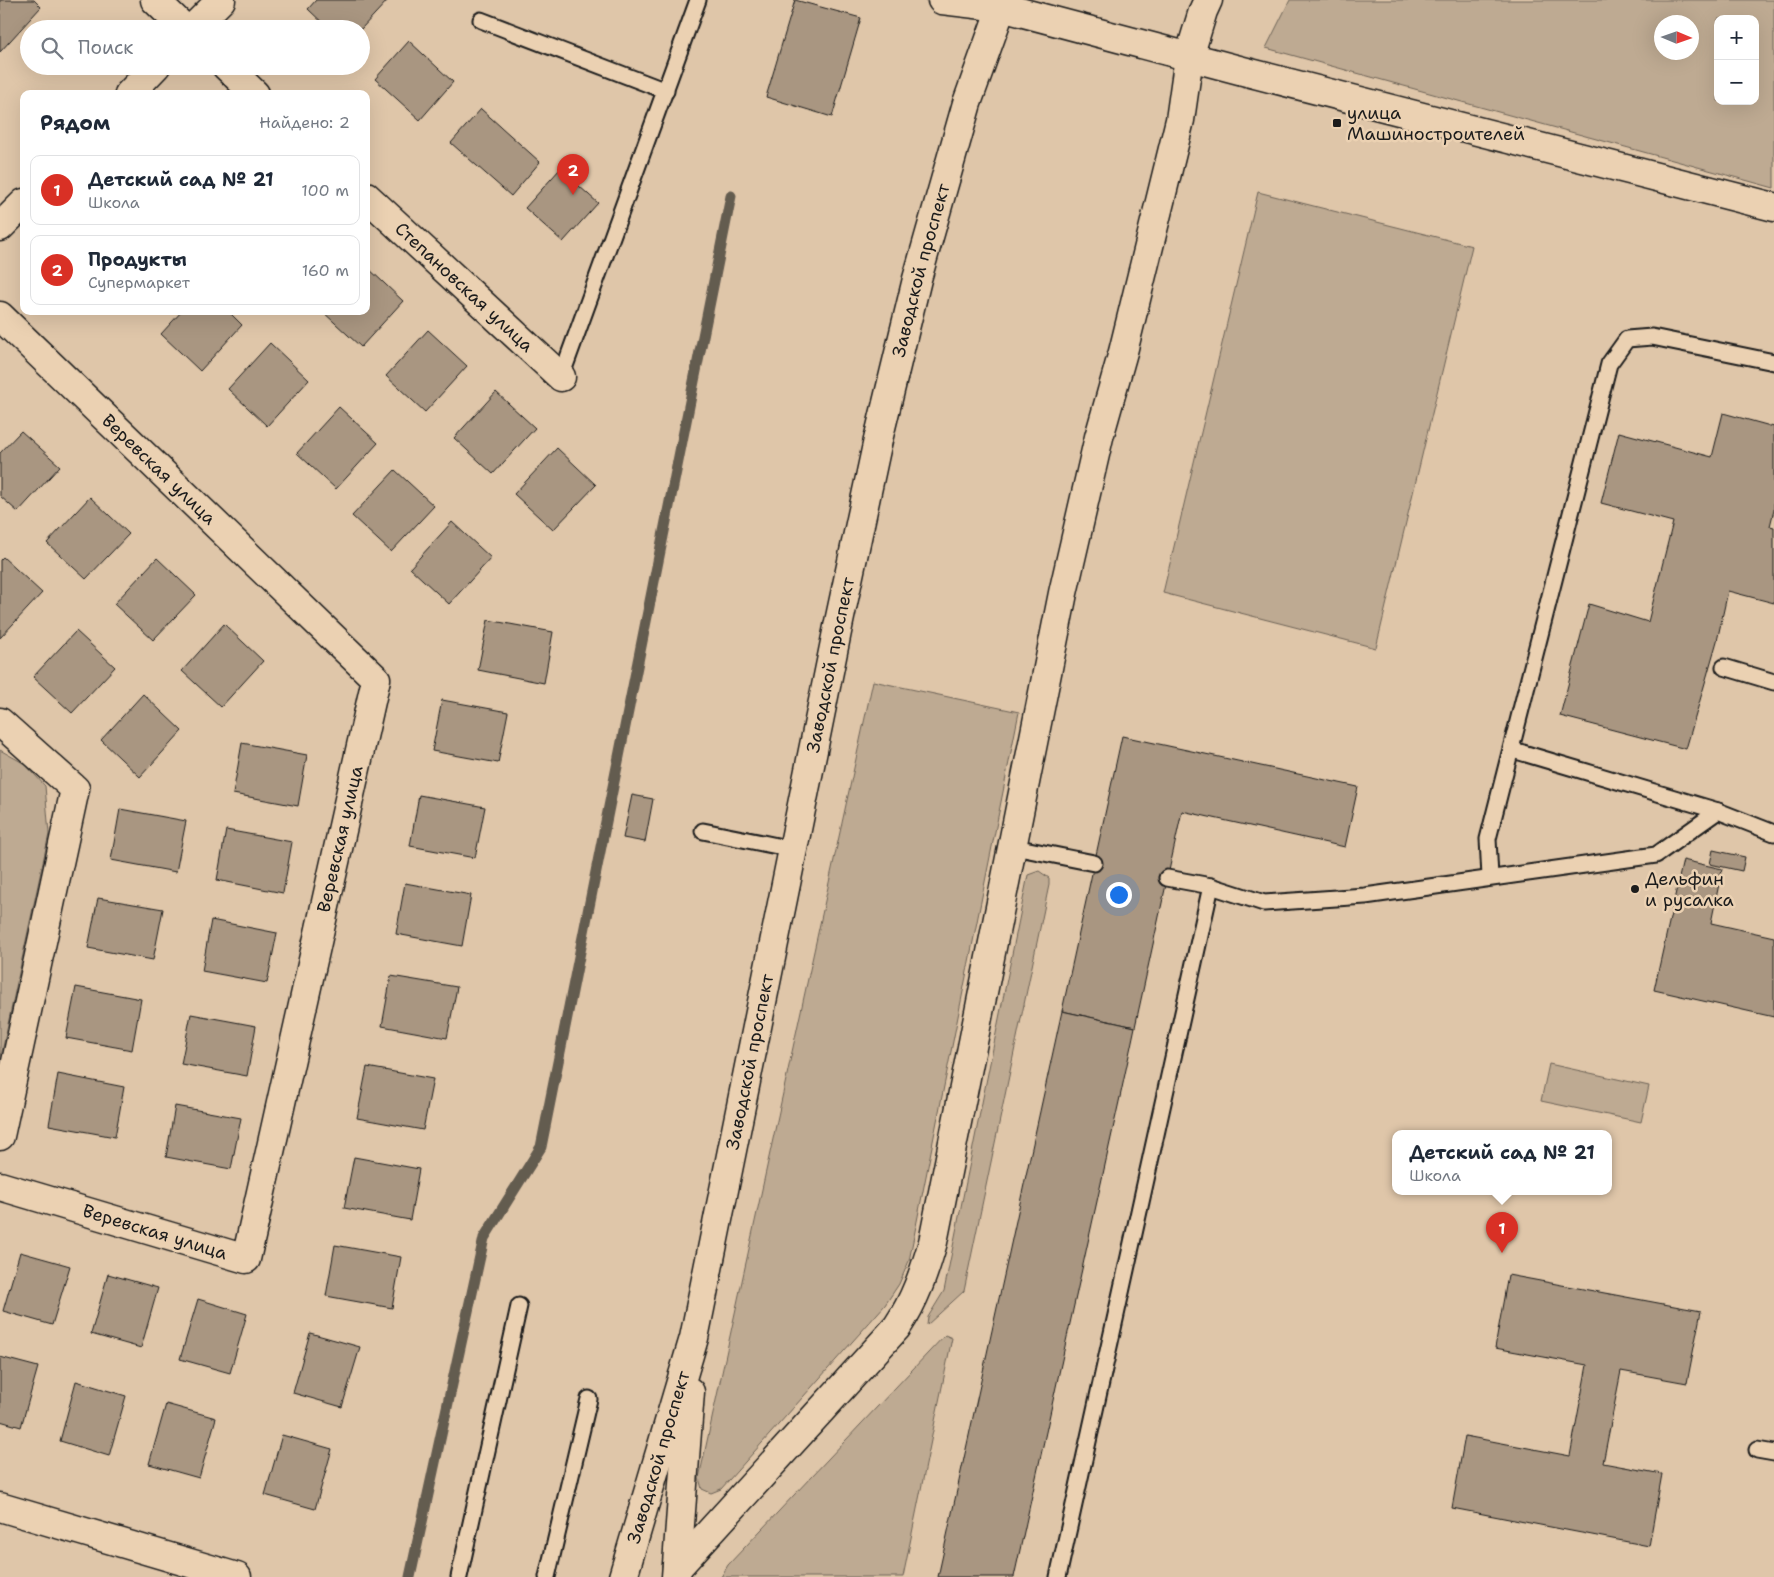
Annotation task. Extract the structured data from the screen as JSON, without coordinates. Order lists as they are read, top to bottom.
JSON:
{
  "streets": {
    "street": ["Заводской проспект", "Степановская улица", "Веревская улица"]
  },
  "places": {
    "transit": ["улица Машиностроителей"],
    "other": ["Дельфин и русалка"]
  },
  "north": "right",
  "page": {
    "map_buttons": ["+", "−"],
    "search": "Поиск",
    "heading": ["Рядом", "Найдено: 2"],
    "pins": ["2", "1"],
    "list": [
      {
        "mark": "1",
        "name": "Детский сад № 21",
        "note": "Школа",
        "value": "100 m"
      },
      {
        "mark": "2",
        "name": "Продукты",
        "note": "Супермаркет",
        "value": "160 m"
      }
    ],
    "popup": ["Детский сад № 21", "Школа"]
  }
}
